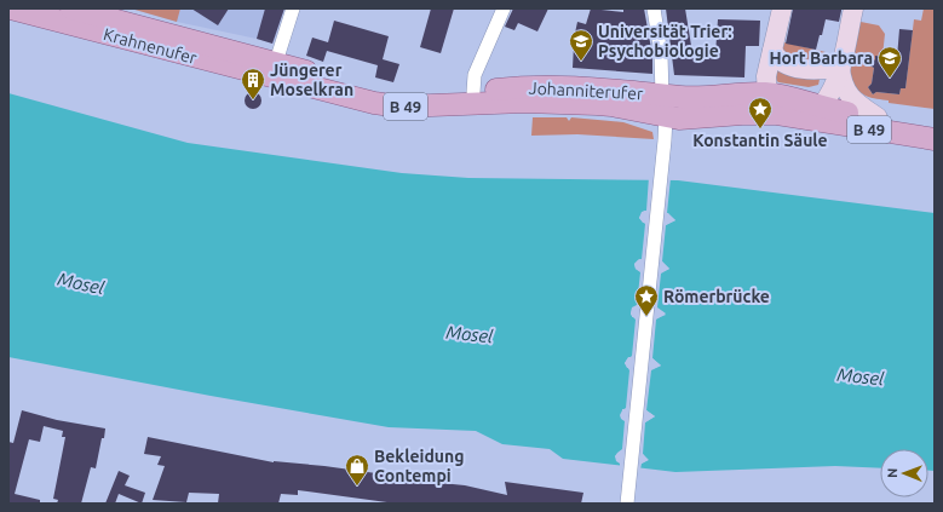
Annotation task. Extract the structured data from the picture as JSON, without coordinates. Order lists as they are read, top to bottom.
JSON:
{
  "streets": {
    "main road": ["Krahnenufer", "Johanniterufer", "B 49"]
  },
  "crossings": [
    ["Krahnenufer", "Johanniterufer"],
    ["Johanniterufer", "B 49"]
  ],
  "water": ["Mosel"],
  "places": {
    "school or university": ["Universität Trier: Psychobiologie", "Hort Barbara"],
    "building": ["Jüngerer Moselkran"],
    "place": ["Konstantin Säule", "Römerbrücke"],
    "shop": ["Bekleidung Contempi"]
  },
  "north": "left"
}
